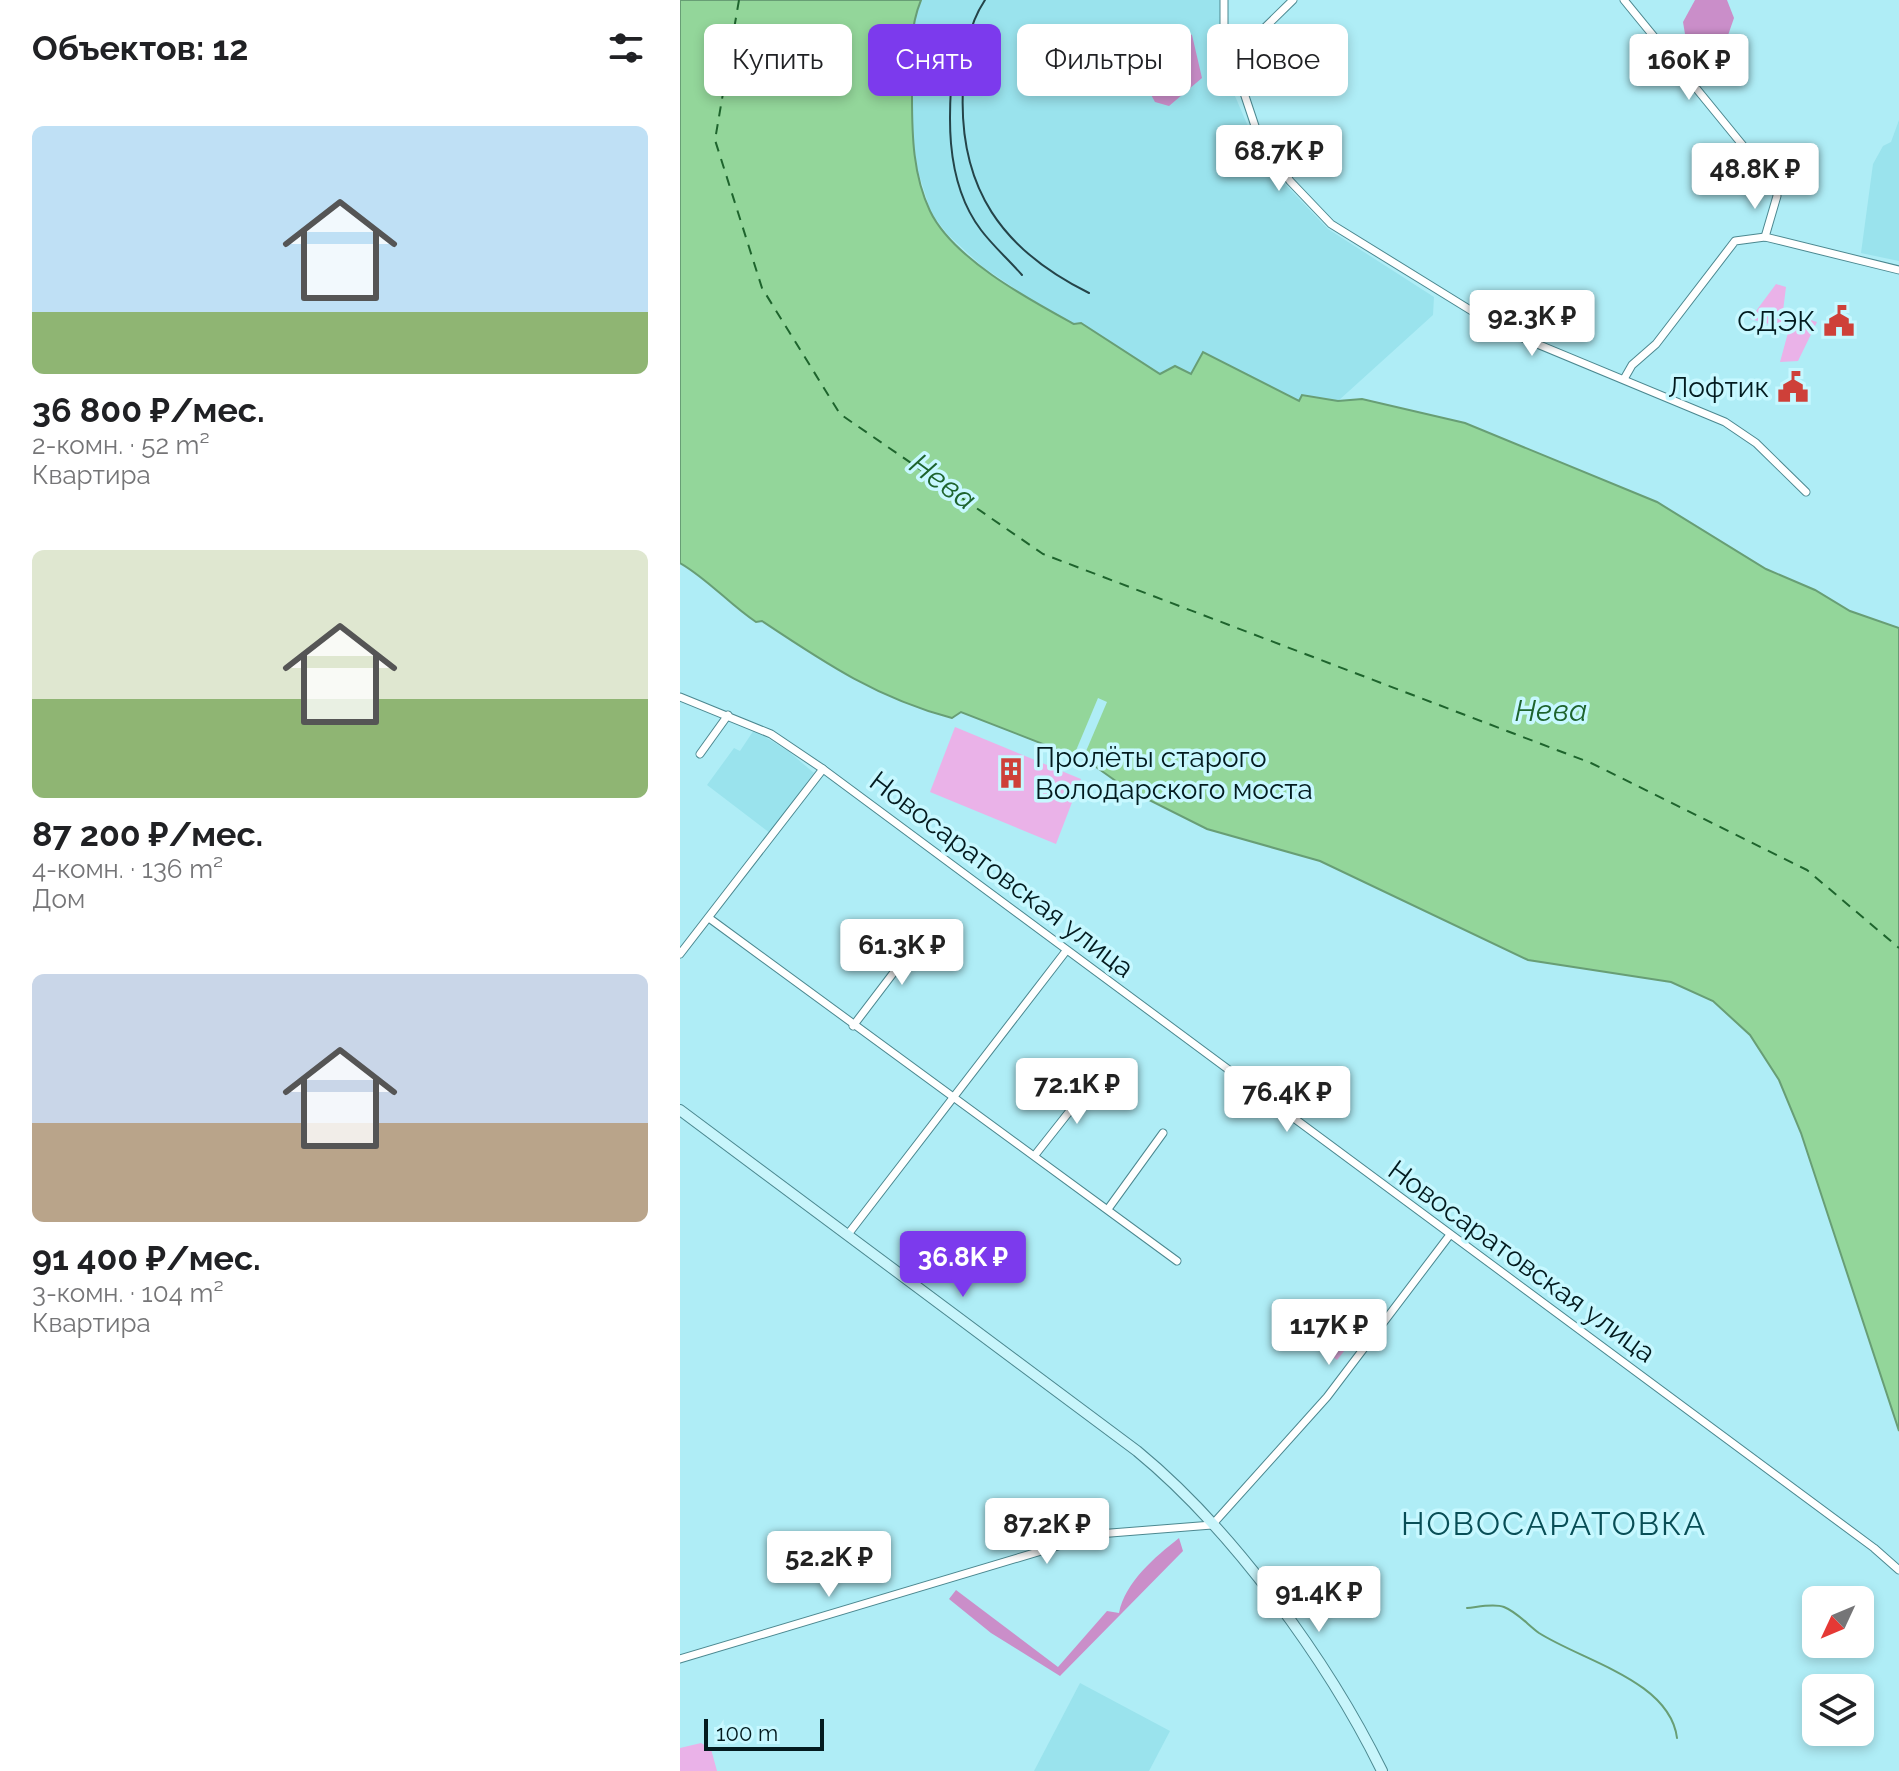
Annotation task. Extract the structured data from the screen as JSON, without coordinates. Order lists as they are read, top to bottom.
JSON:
{
  "streets": {
    "street": ["Новосаратовская улица"]
  },
  "districts": ["НОВОСАРАТОВКА"],
  "water": ["Нева"],
  "places": {
    "public building": ["СДЭК", "Лофтик"],
    "building": ["Пролёты старого Володарского моста"]
  },
  "scale_bar": "100 m",
  "north": "bottom left",
  "page": {
    "heading": "Объектов: 12",
    "chip": [
      "Купить",
      "Снять",
      "Фильтры",
      "Новое"
    ],
    "price": [
      "160K ₽",
      "68.7K ₽",
      "48.8K ₽",
      "92.3K ₽",
      "61.3K ₽",
      "72.1K ₽",
      "76.4K ₽",
      "36.8K ₽",
      "117K ₽",
      "87.2K ₽",
      "52.2K ₽",
      "91.4K ₽"
    ],
    "list": [
      {
        "name": "36 800 ₽/мес.",
        "note": "2-комн. · 52 m² · Квартира"
      },
      {
        "name": "87 200 ₽/мес.",
        "note": "4-комн. · 136 m² · Дом"
      },
      {
        "name": "91 400 ₽/мес.",
        "note": "3-комн. · 104 m² · Квартира"
      }
    ],
    "scale": "100 m"
  }
}
